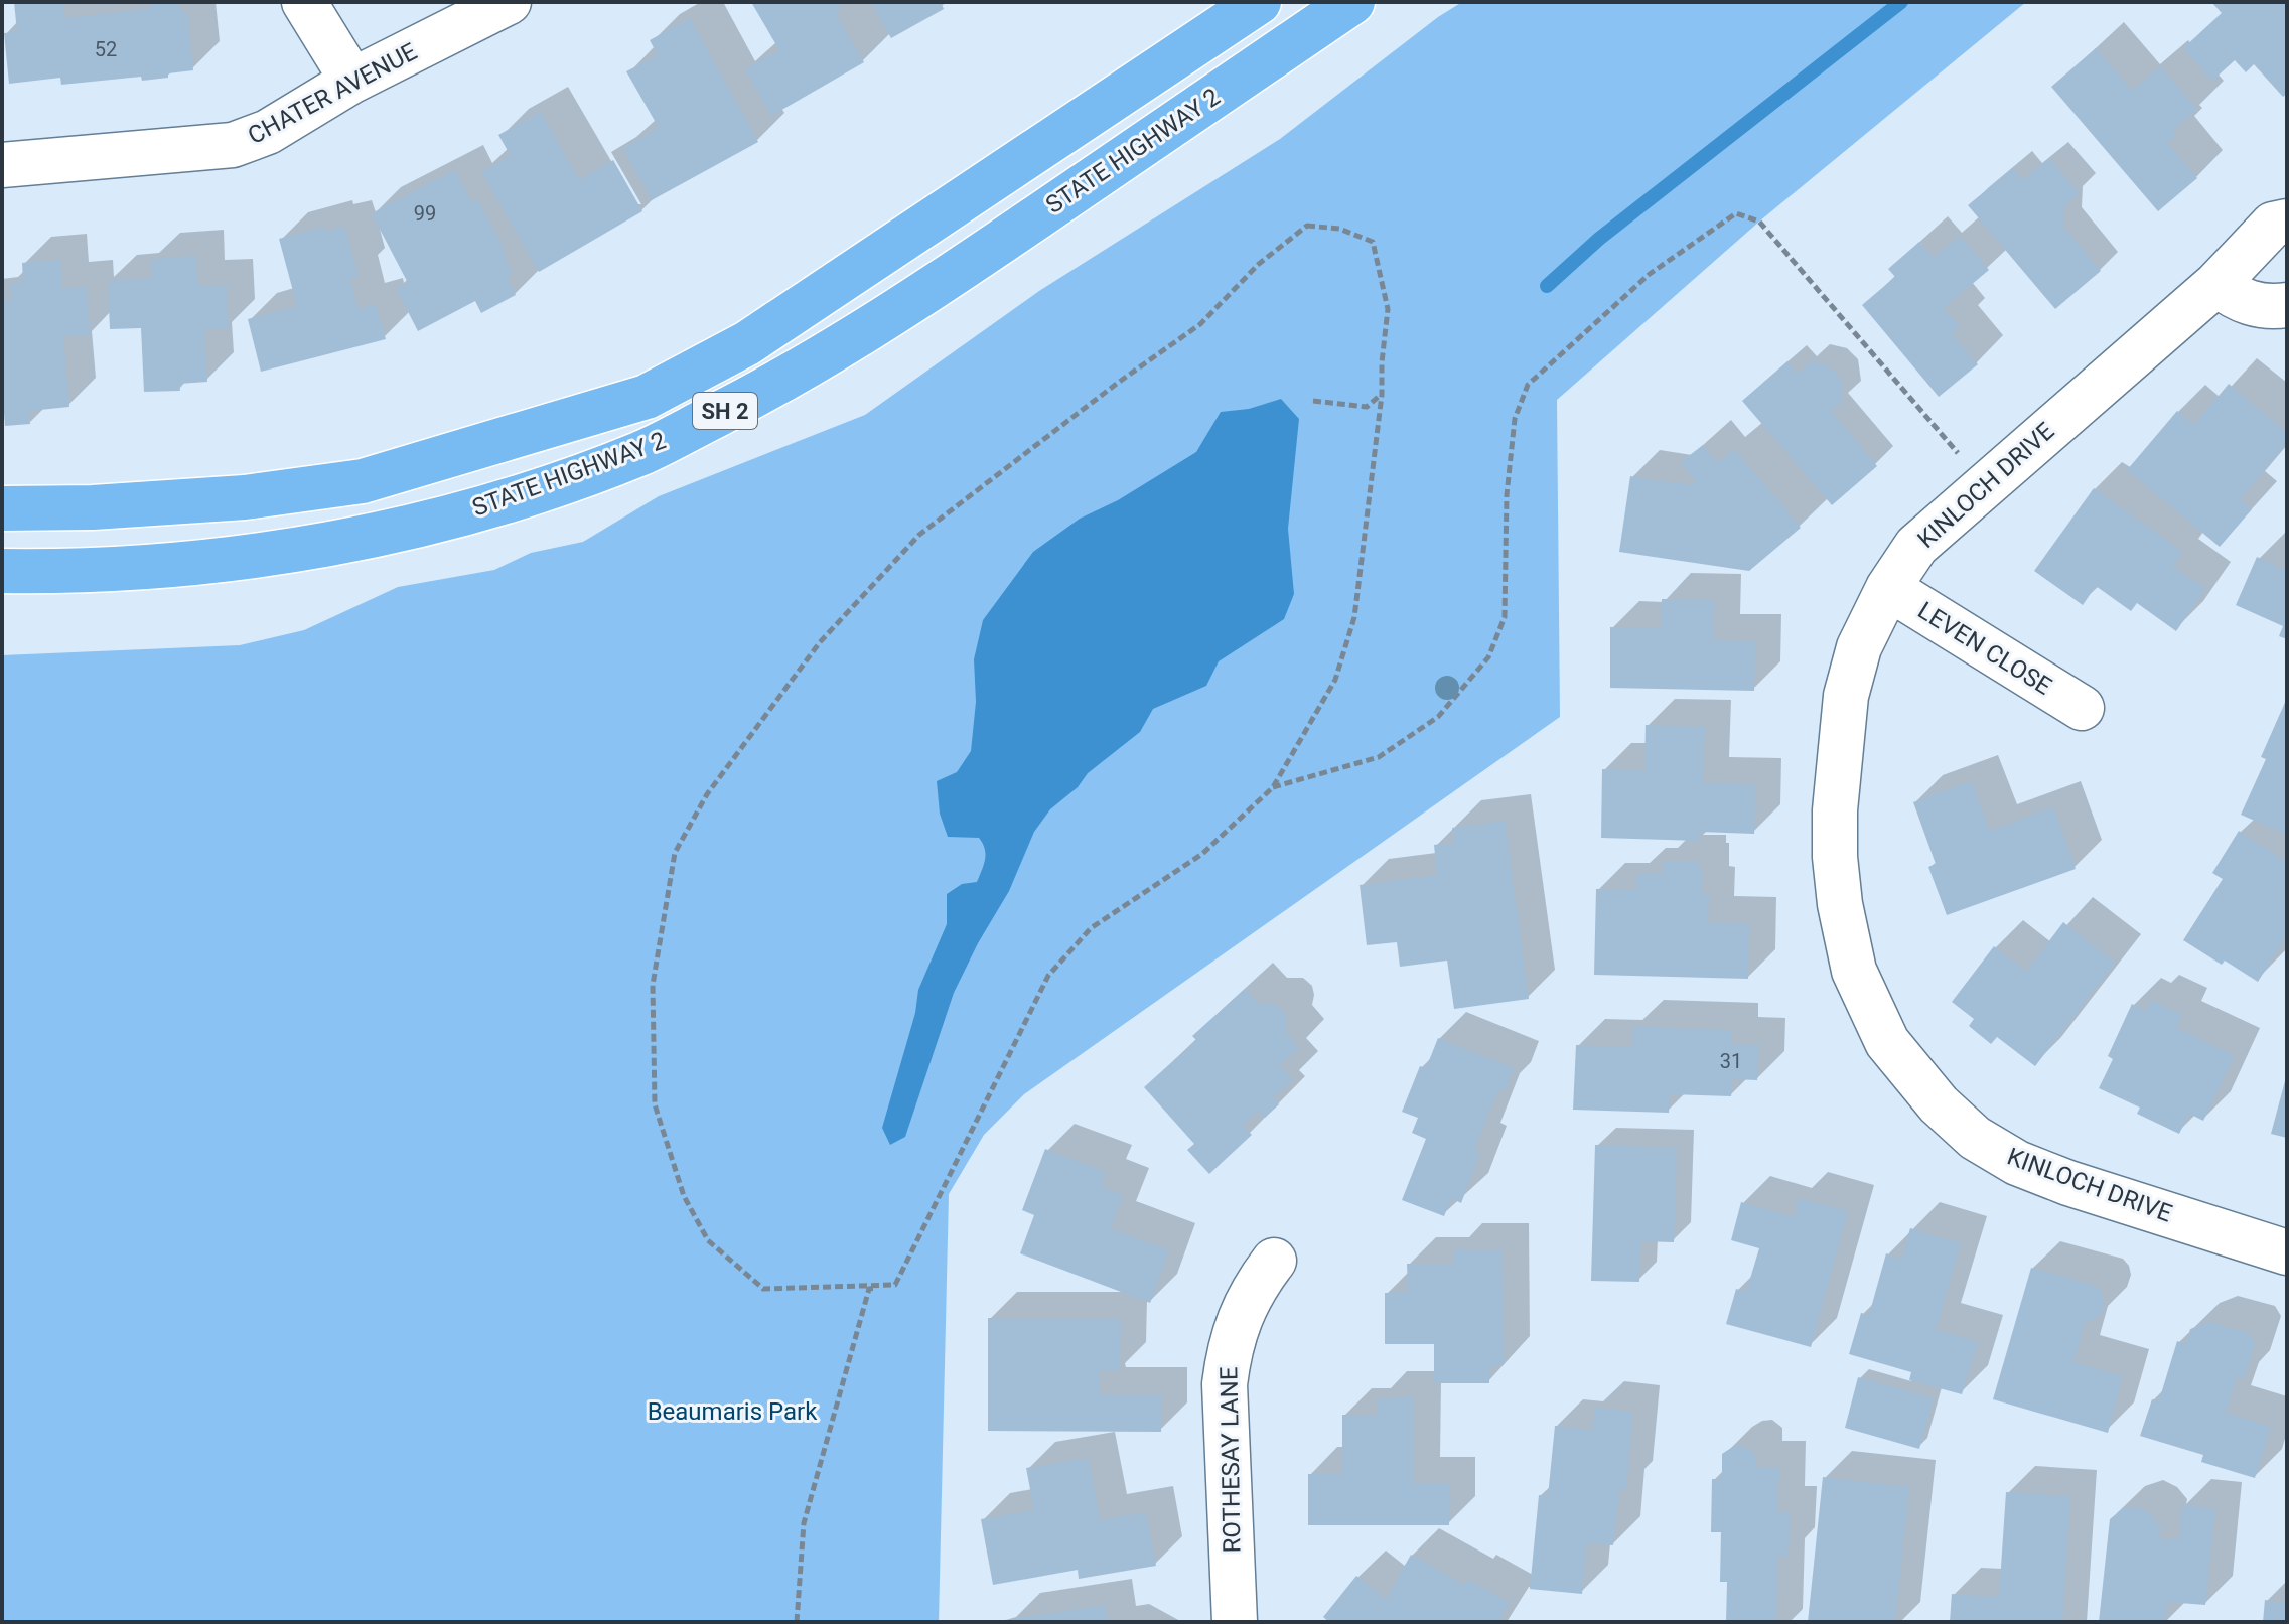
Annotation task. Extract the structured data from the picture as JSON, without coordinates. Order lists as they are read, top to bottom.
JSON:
{
  "streets": {
    "highway": ["STATE HIGHWAY 2", "SH 2"],
    "street": [
      "CHATER AVENUE",
      "KINLOCH DRIVE",
      "LEVEN CLOSE",
      "ROTHESAY LANE"
    ]
  },
  "crossings": [
    ["KINLOCH DRIVE", "LEVEN CLOSE"]
  ],
  "parks": ["Beaumaris Park"],
  "house_numbers": ["52", "99", "31"]
}
